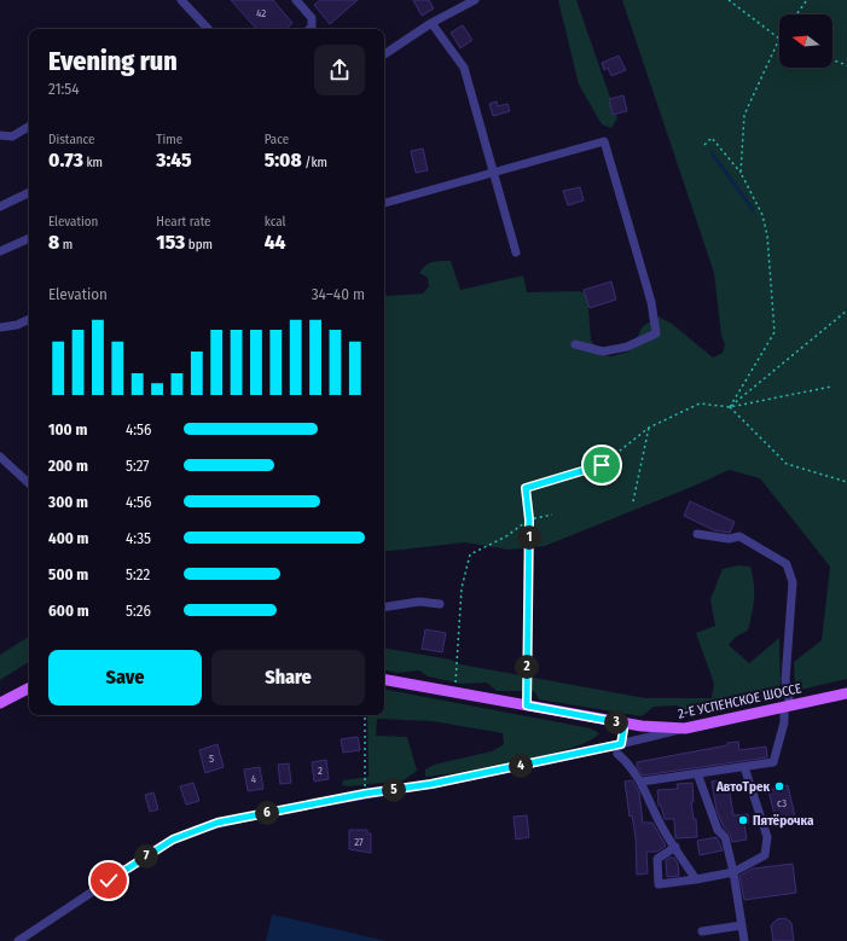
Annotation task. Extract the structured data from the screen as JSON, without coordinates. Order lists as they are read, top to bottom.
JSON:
{
  "streets": {
    "main road": ["2-Е УСПЕНСКОЕ ШОССЕ"]
  },
  "places": ["АвтоТрек", "Пятёрочка"],
  "house_numbers": [
    "42",
    "5",
    "2",
    "4",
    "с3",
    "27"
  ],
  "north": "left",
  "page": {
    "heading": ["Evening run", "21:54"],
    "stats": [
      ["Distance", "0.73 km"],
      ["Time", "3:45"],
      ["Pace", "5:08 /km"],
      ["Elevation", "8 m"],
      ["Heart rate", "153 bpm"],
      ["kcal", "44"]
    ],
    "chart": ["Elevation", "34–40 m"],
    "list": [
      {
        "name": "100 m",
        "note": "4:56"
      },
      {
        "name": "200 m",
        "note": "5:27"
      },
      {
        "name": "300 m",
        "note": "4:56"
      },
      {
        "name": "400 m",
        "note": "4:35"
      },
      {
        "name": "500 m",
        "note": "5:22"
      },
      {
        "name": "600 m",
        "note": "5:26"
      }
    ],
    "pins": [
      "1",
      "2",
      "3",
      "4",
      "5",
      "6",
      "7"
    ],
    "buttons": ["Save", "Share"]
  }
}
